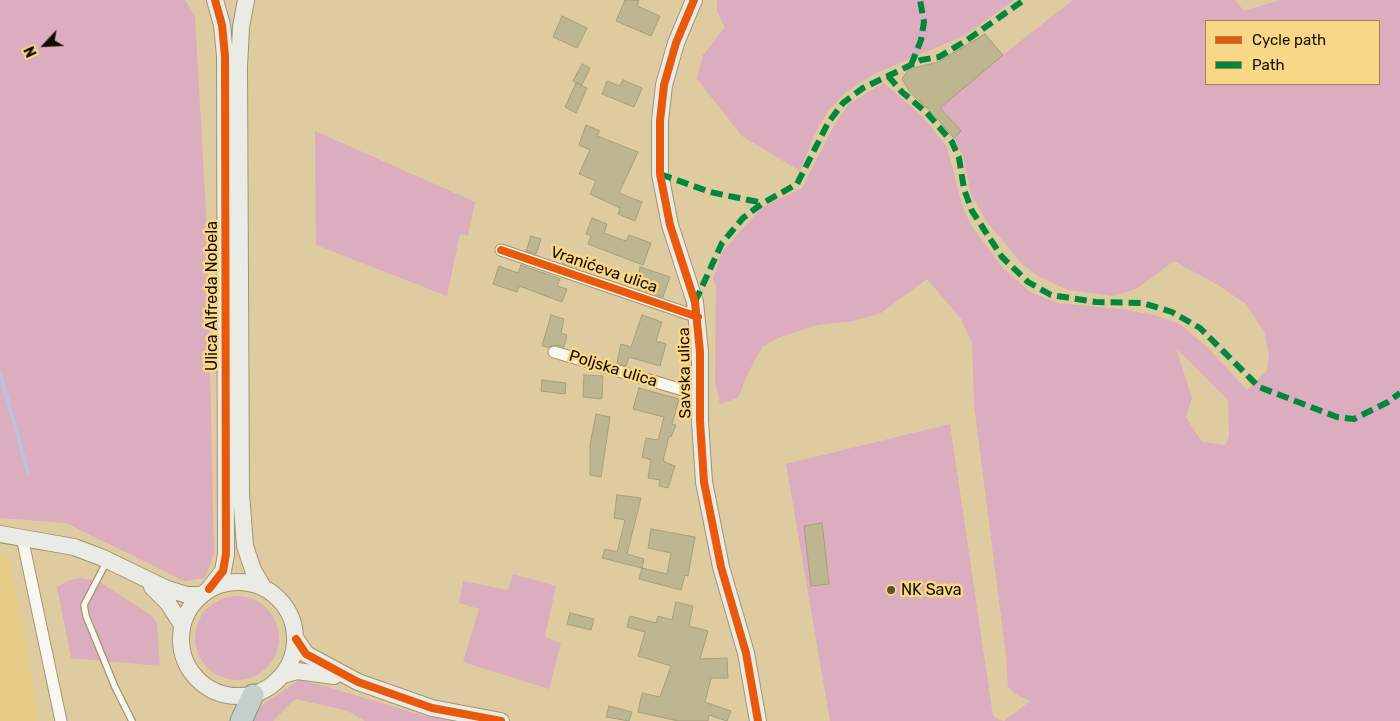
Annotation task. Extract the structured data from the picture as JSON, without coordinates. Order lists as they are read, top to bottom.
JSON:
{
  "streets": {
    "street": [
      "Vranićeva ulica",
      "Ulica Alfreda Nobela",
      "Poljska ulica",
      "Savska ulica"
    ]
  },
  "crossings": [
    ["Vranićeva ulica", "Savska ulica"],
    ["Poljska ulica", "Savska ulica"]
  ],
  "places": ["NK Sava"],
  "legend": ["Cycle path", "Path"],
  "north": "bottom left"
}
